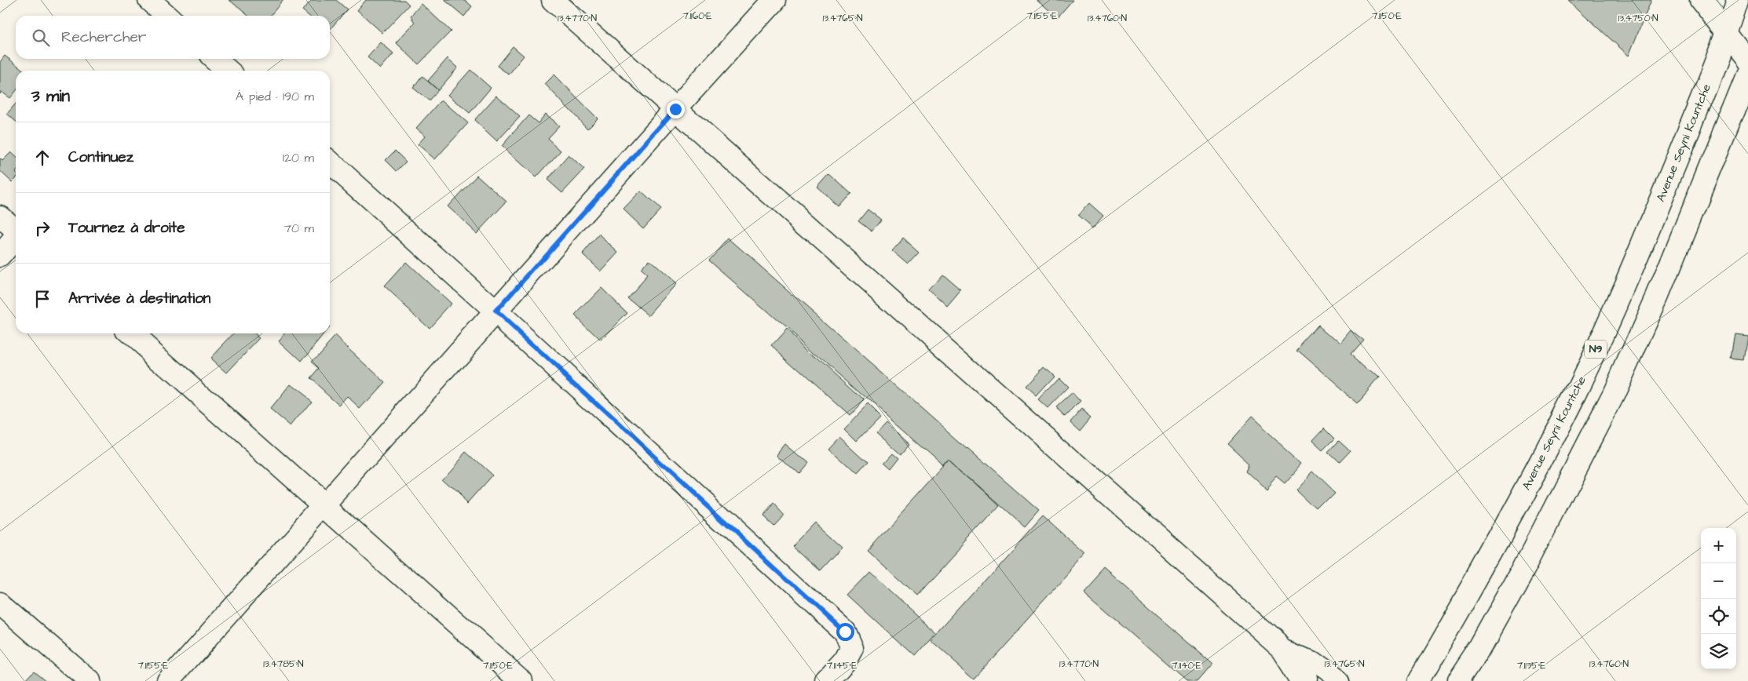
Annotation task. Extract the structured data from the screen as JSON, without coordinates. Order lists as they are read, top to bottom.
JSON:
{
  "streets": {
    "main road": ["Avenue Seyni Kountche", "N9"]
  },
  "page": {
    "search": "Rechercher",
    "heading": ["3 min", "À pied · 190 m"],
    "list": [
      ["Continuez", "120 m"],
      ["Tournez à droite", "70 m"],
      "Arrivée à destination"
    ],
    "map_buttons": ["+", "−"]
  },
  "coordinates": [
    "7.1150°E",
    "7.1160°E",
    "7.1155°E",
    "13.4770°N",
    "13.4765°N",
    "13.4760°N",
    "13.4750°N",
    "13.4785°N",
    "7.1145°E",
    "7.1140°E",
    "7.1135°E"
  ]
}
